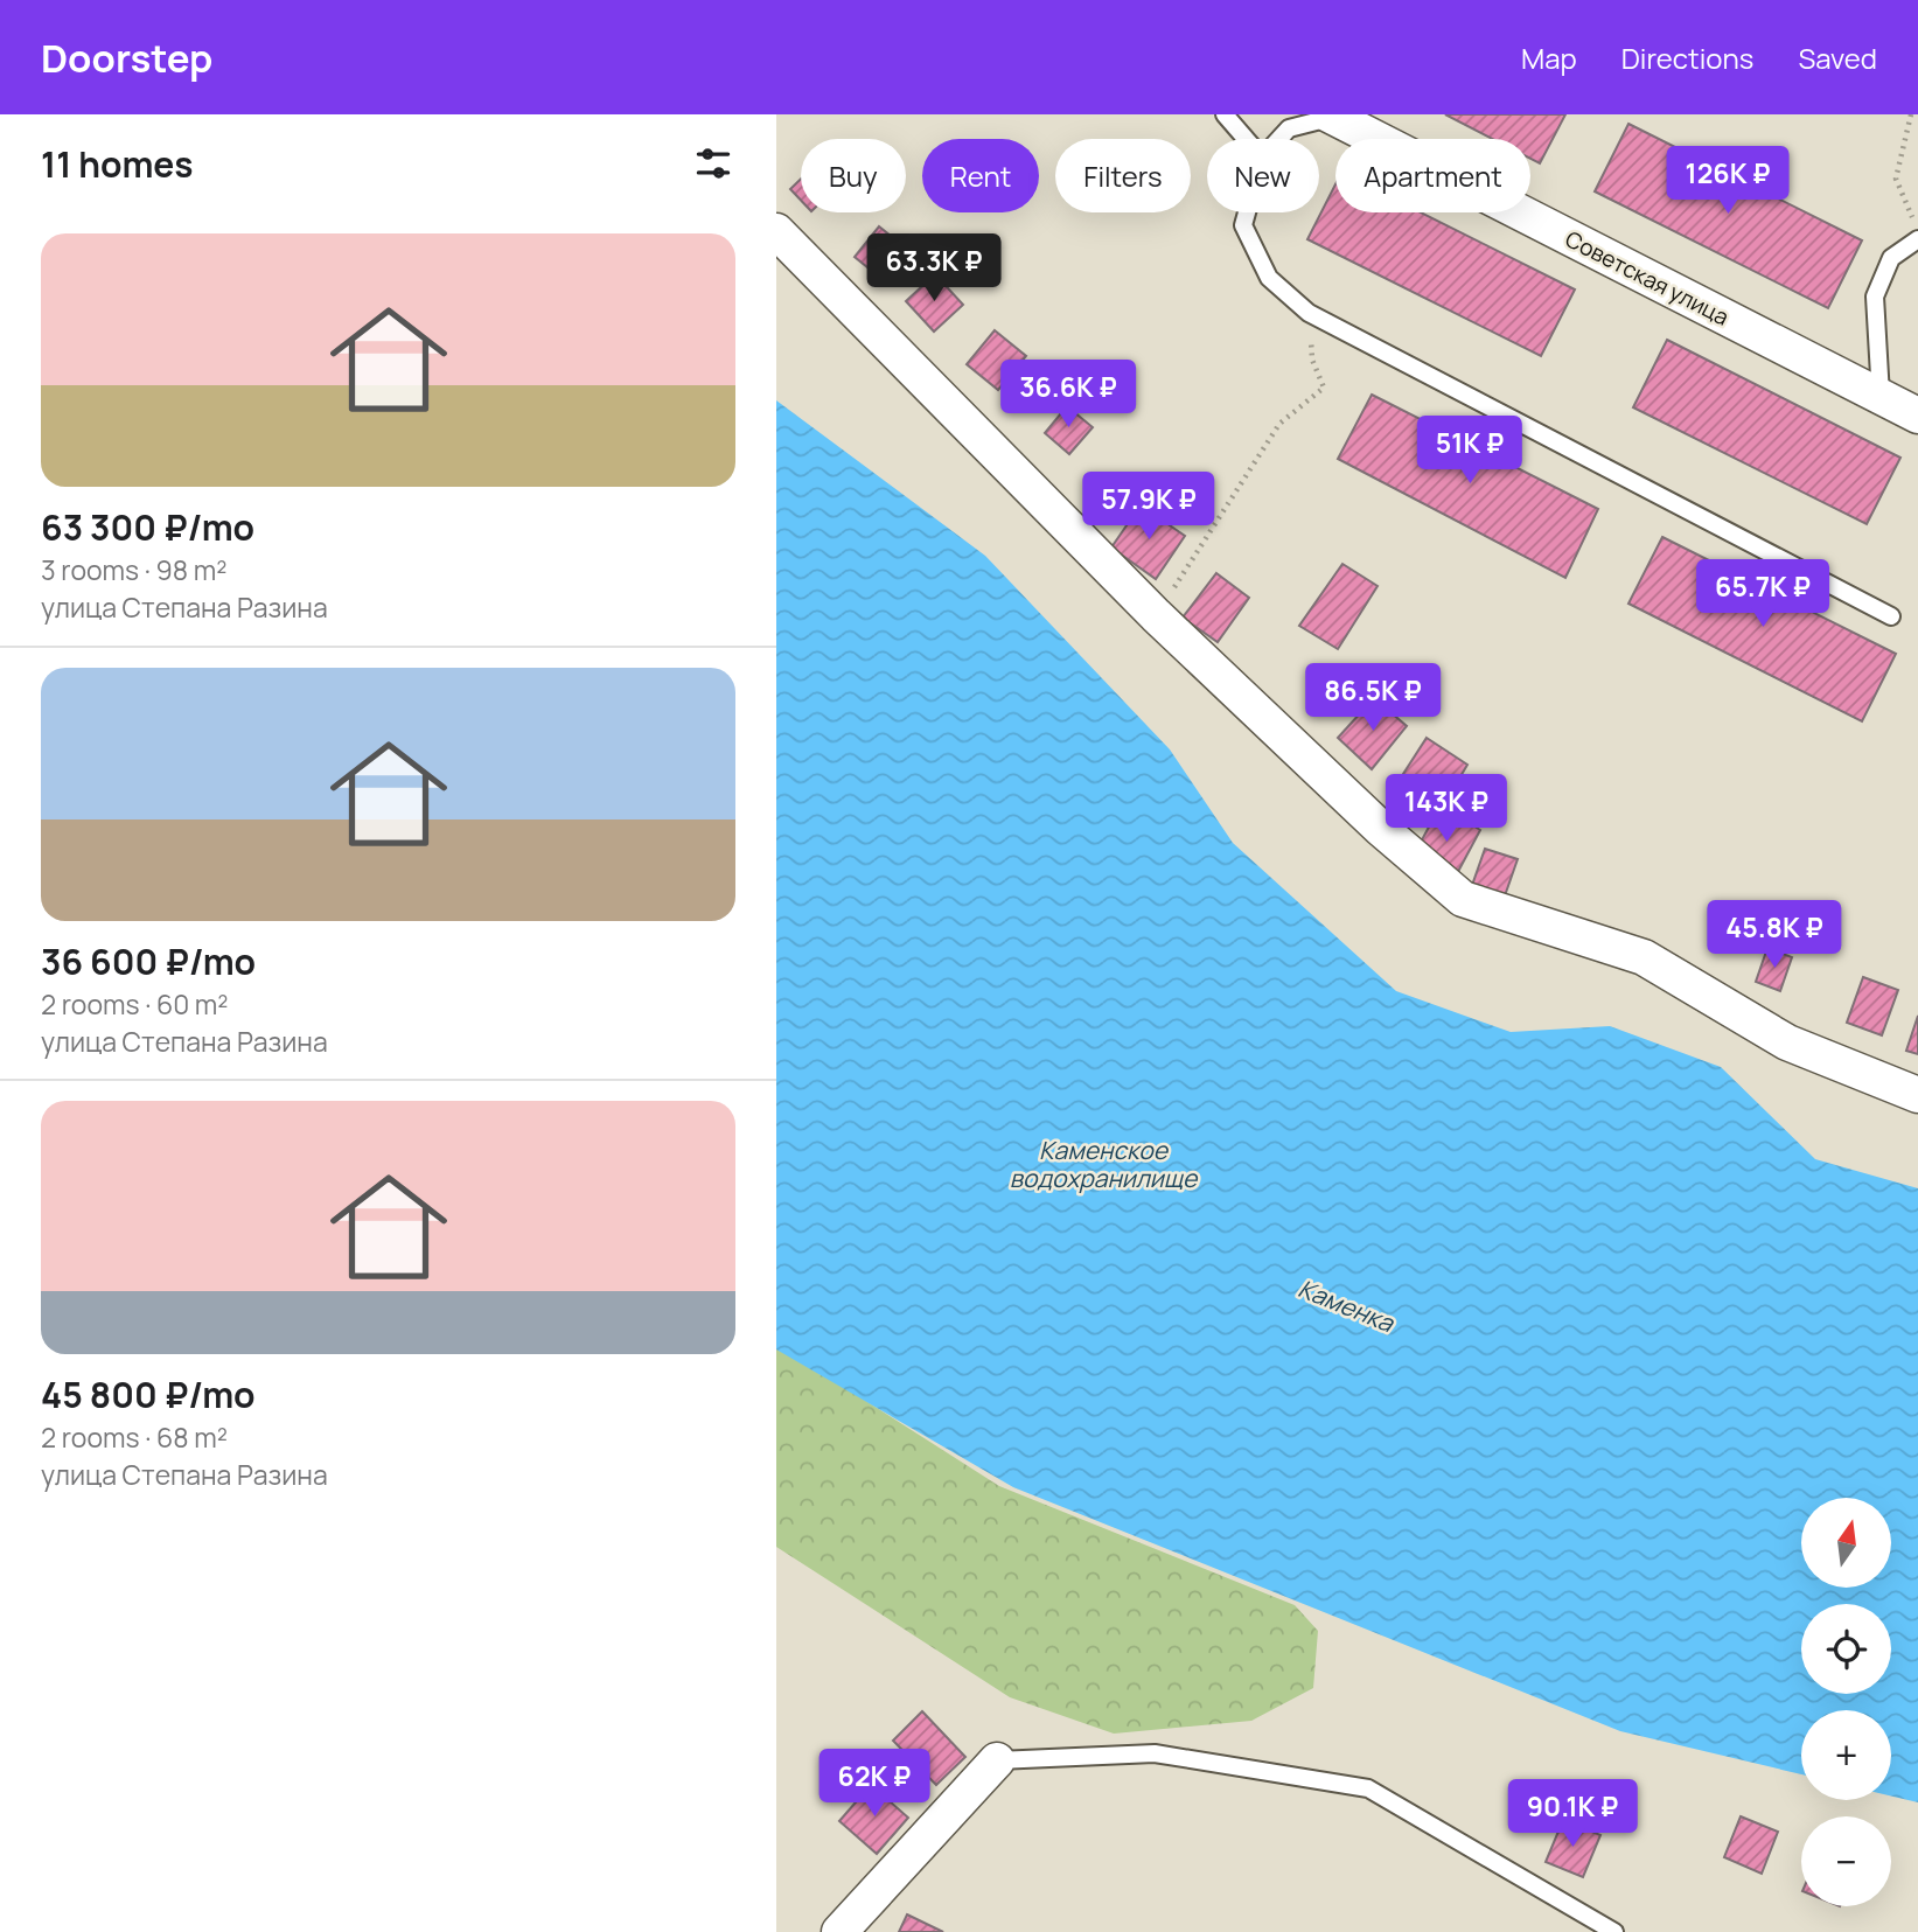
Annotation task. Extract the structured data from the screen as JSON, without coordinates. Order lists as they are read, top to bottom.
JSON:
{
  "streets": {
    "street": ["Советская улица"]
  },
  "water": ["Каменское водохранилище", "Каменка"],
  "north": "top",
  "page": {
    "header": "Doorstep",
    "nav": ["Map", "Directions", "Saved"],
    "heading": "11 homes",
    "chip": [
      "Buy",
      "Rent",
      "Filters",
      "New",
      "Apartment"
    ],
    "price": [
      "126K ₽",
      "63.3K ₽",
      "36.6K ₽",
      "51K ₽",
      "57.9K ₽",
      "65.7K ₽",
      "86.5K ₽",
      "143K ₽",
      "45.8K ₽",
      "62K ₽",
      "90.1K ₽"
    ],
    "list": [
      {
        "name": "63 300 ₽/mo",
        "note": "3 rooms · 98 m² · улица Степана Разина"
      },
      {
        "name": "36 600 ₽/mo",
        "note": "2 rooms · 60 m² · улица Степана Разина"
      },
      {
        "name": "45 800 ₽/mo",
        "note": "2 rooms · 68 m² · улица Степана Разина"
      }
    ],
    "map_buttons": ["+", "−"]
  }
}
